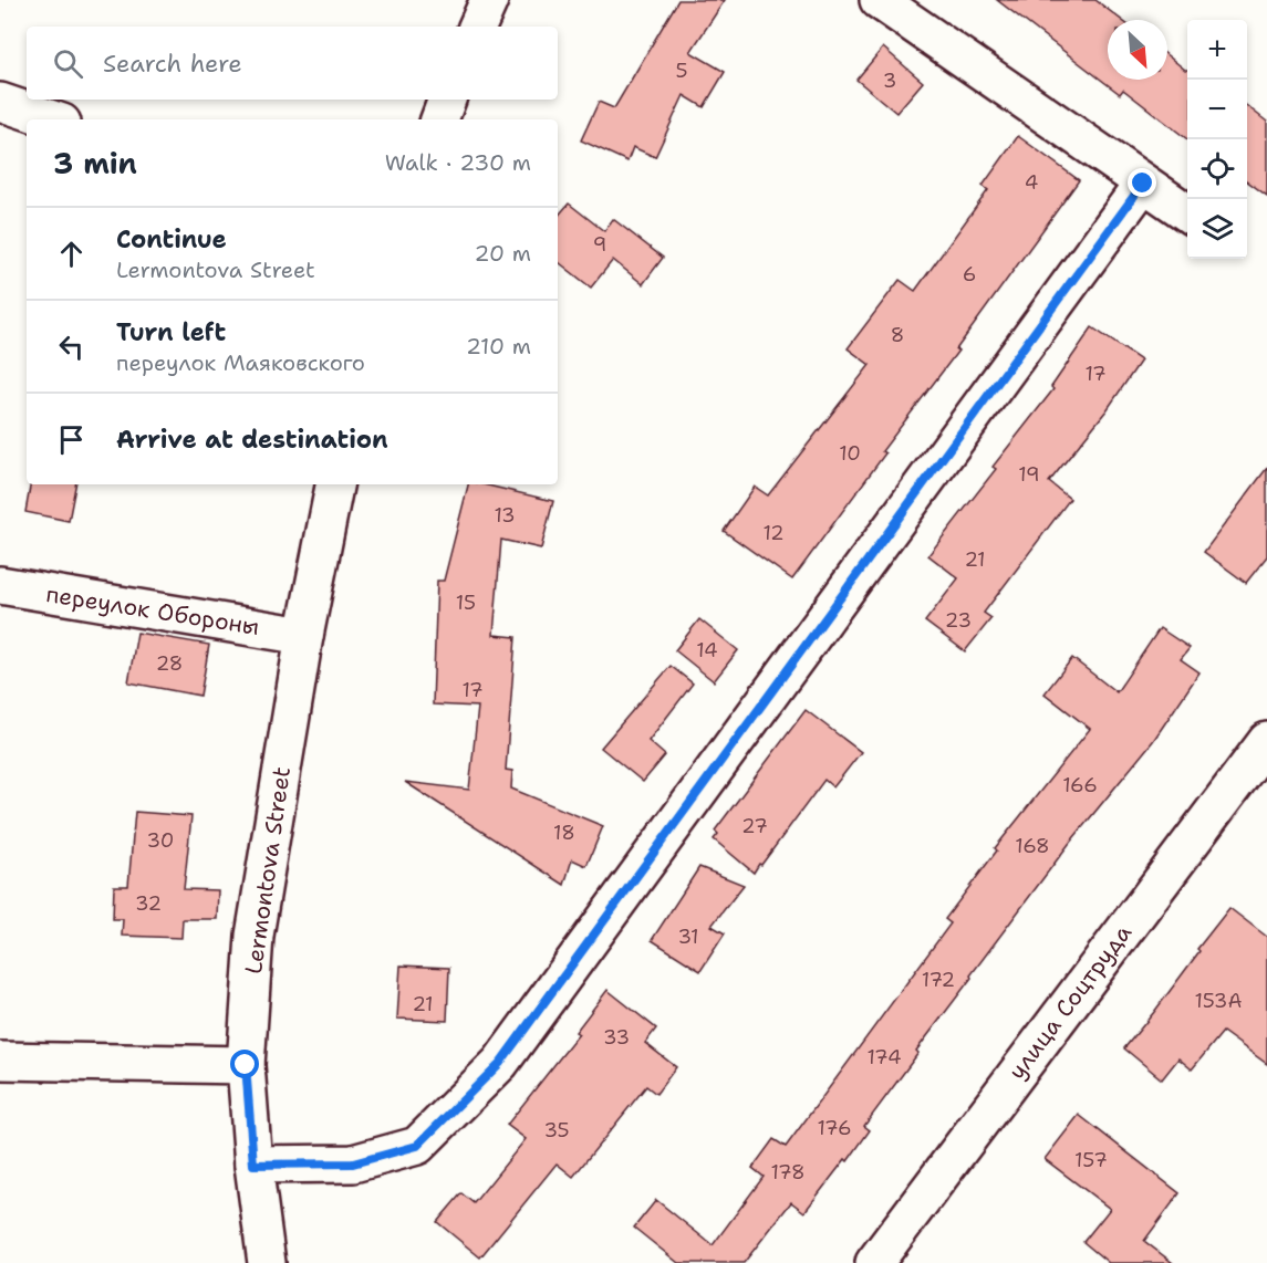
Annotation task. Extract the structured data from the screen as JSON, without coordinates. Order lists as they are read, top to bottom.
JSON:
{
  "streets": {
    "street": ["переулок Обороны", "Lermontova Street", "улица Соцтруда"]
  },
  "crossings": [
    ["переулок Обороны", "Lermontova Street"]
  ],
  "house_numbers": [
    "5",
    "3",
    "4",
    "9",
    "6",
    "8",
    "17",
    "10",
    "19",
    "13",
    "12",
    "21",
    "15",
    "23",
    "14",
    "28",
    "17",
    "166",
    "27",
    "18",
    "30",
    "168",
    "32",
    "31",
    "172",
    "153А",
    "21",
    "33",
    "174",
    "176",
    "35",
    "157",
    "178"
  ],
  "north": "bottom right",
  "page": {
    "map_buttons": ["+", "−"],
    "search": "Search here",
    "heading": ["3 min", "Walk · 230 m"],
    "list": [
      ["Continue", "Lermontova Street", "20 m"],
      ["Turn left", "переулок Маяковского", "210 m"],
      "Arrive at destination"
    ]
  }
}
